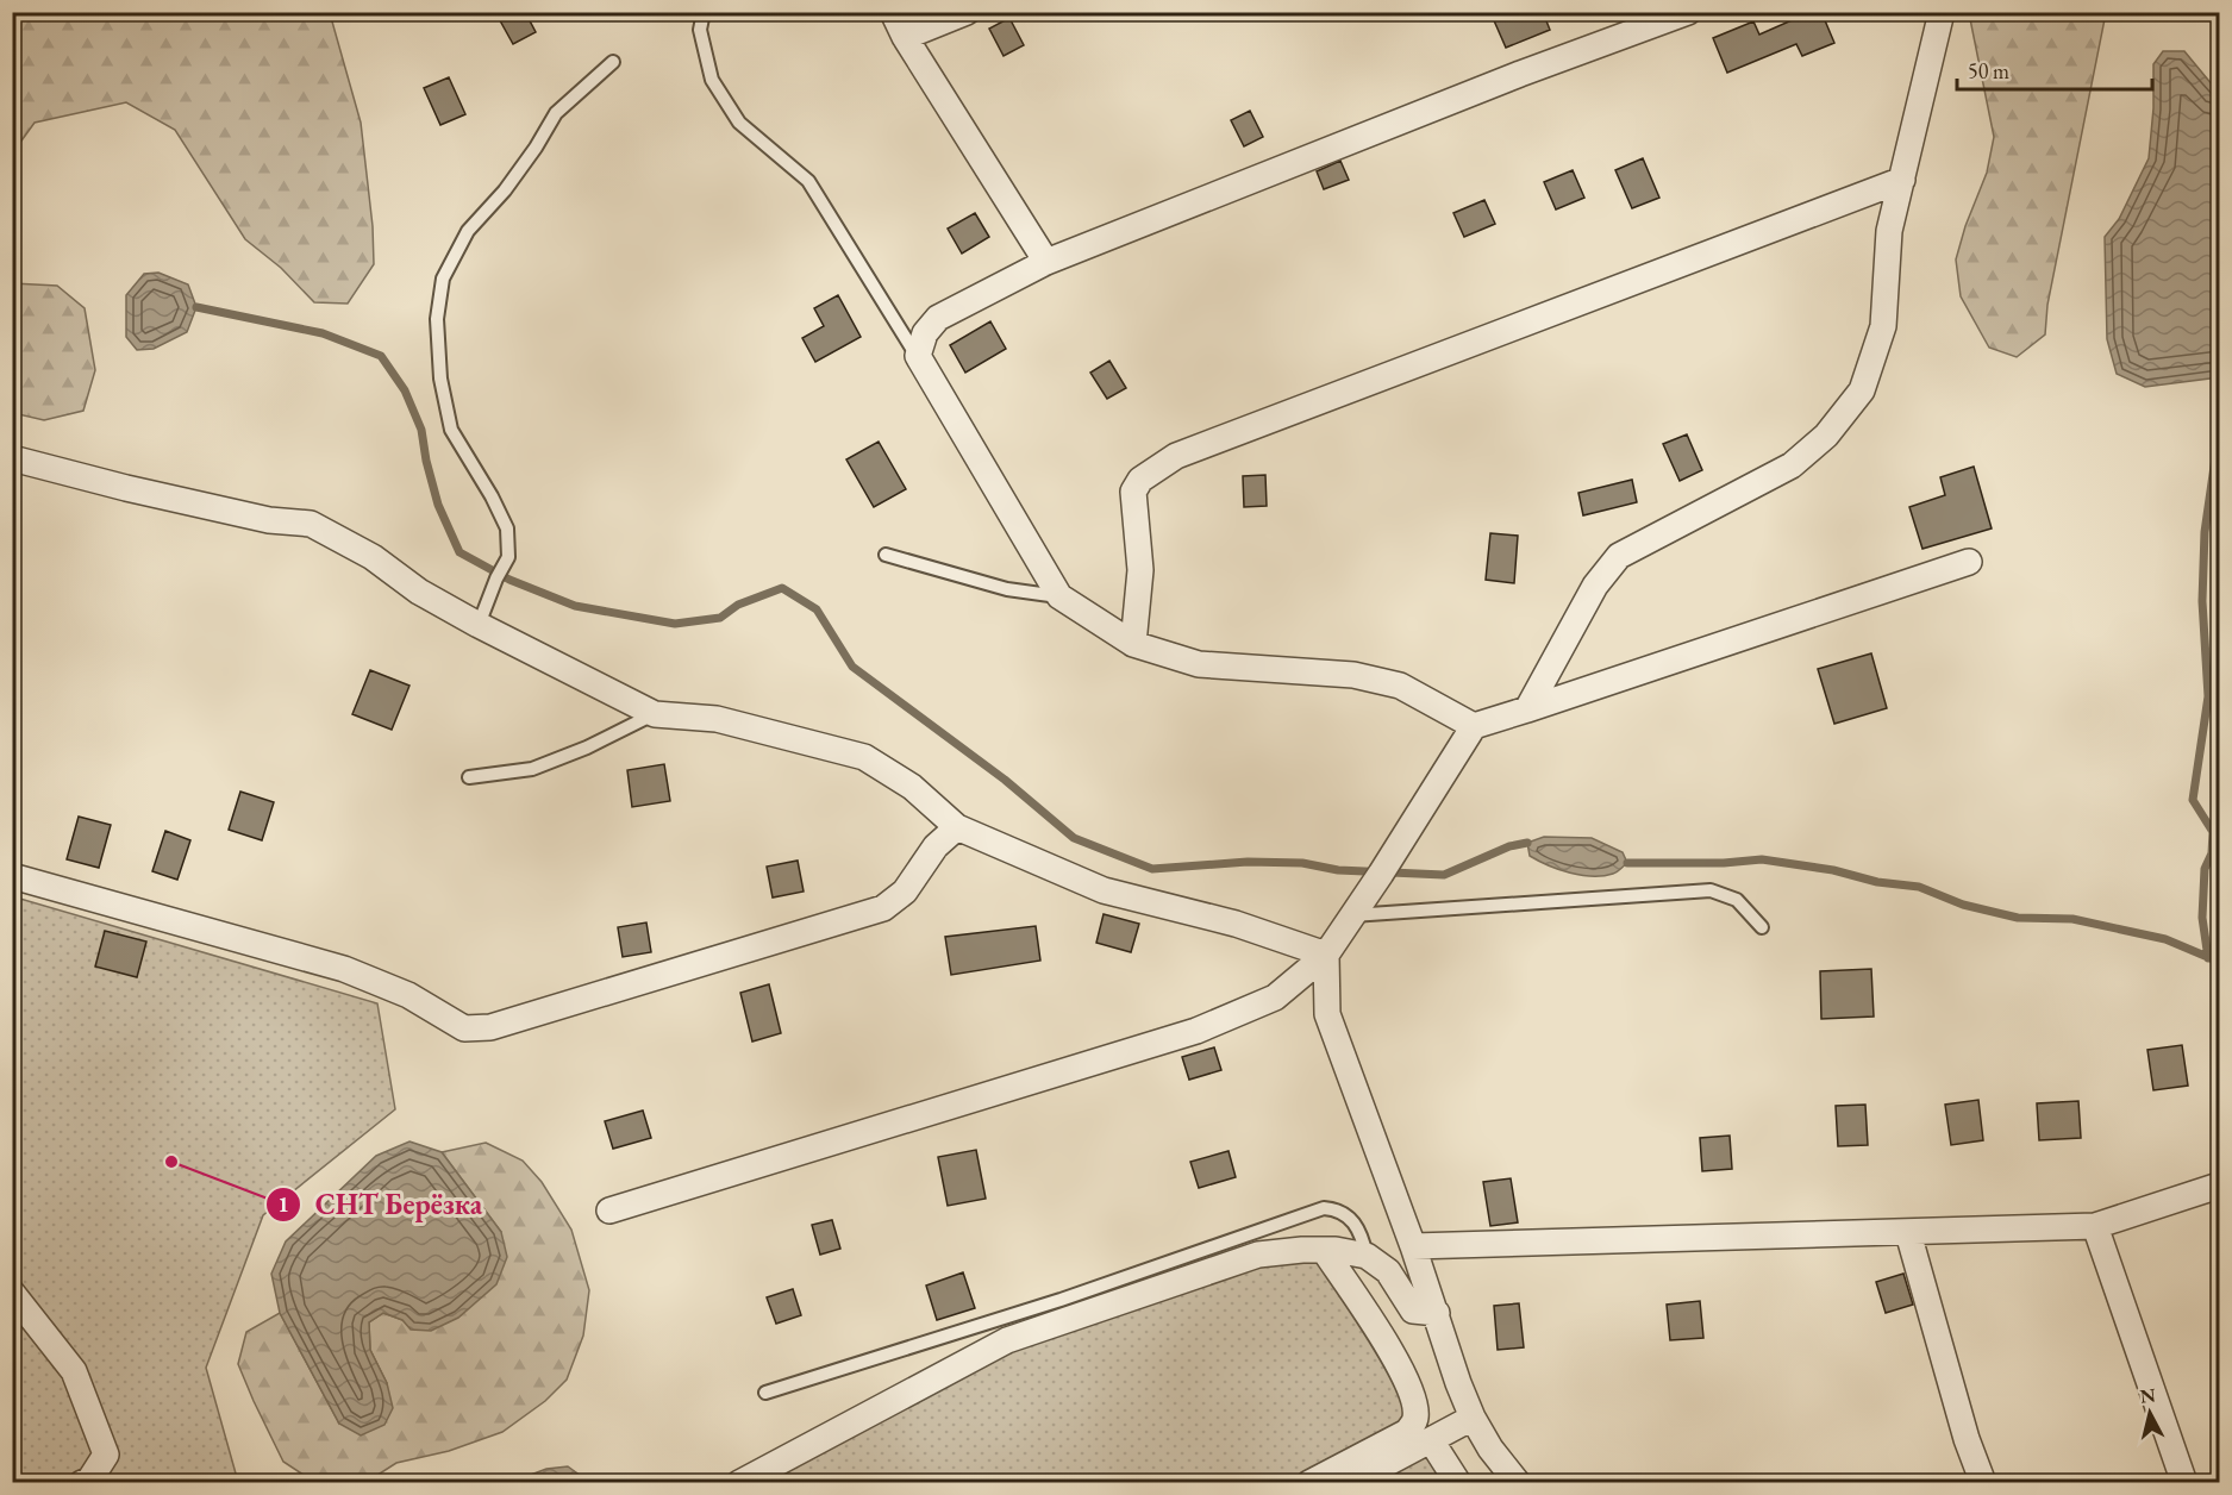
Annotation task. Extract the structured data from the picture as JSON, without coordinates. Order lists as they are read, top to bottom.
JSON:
{
  "places": ["СНТ Берёзка"],
  "scale_bar": "50 m",
  "north": "top"
}
